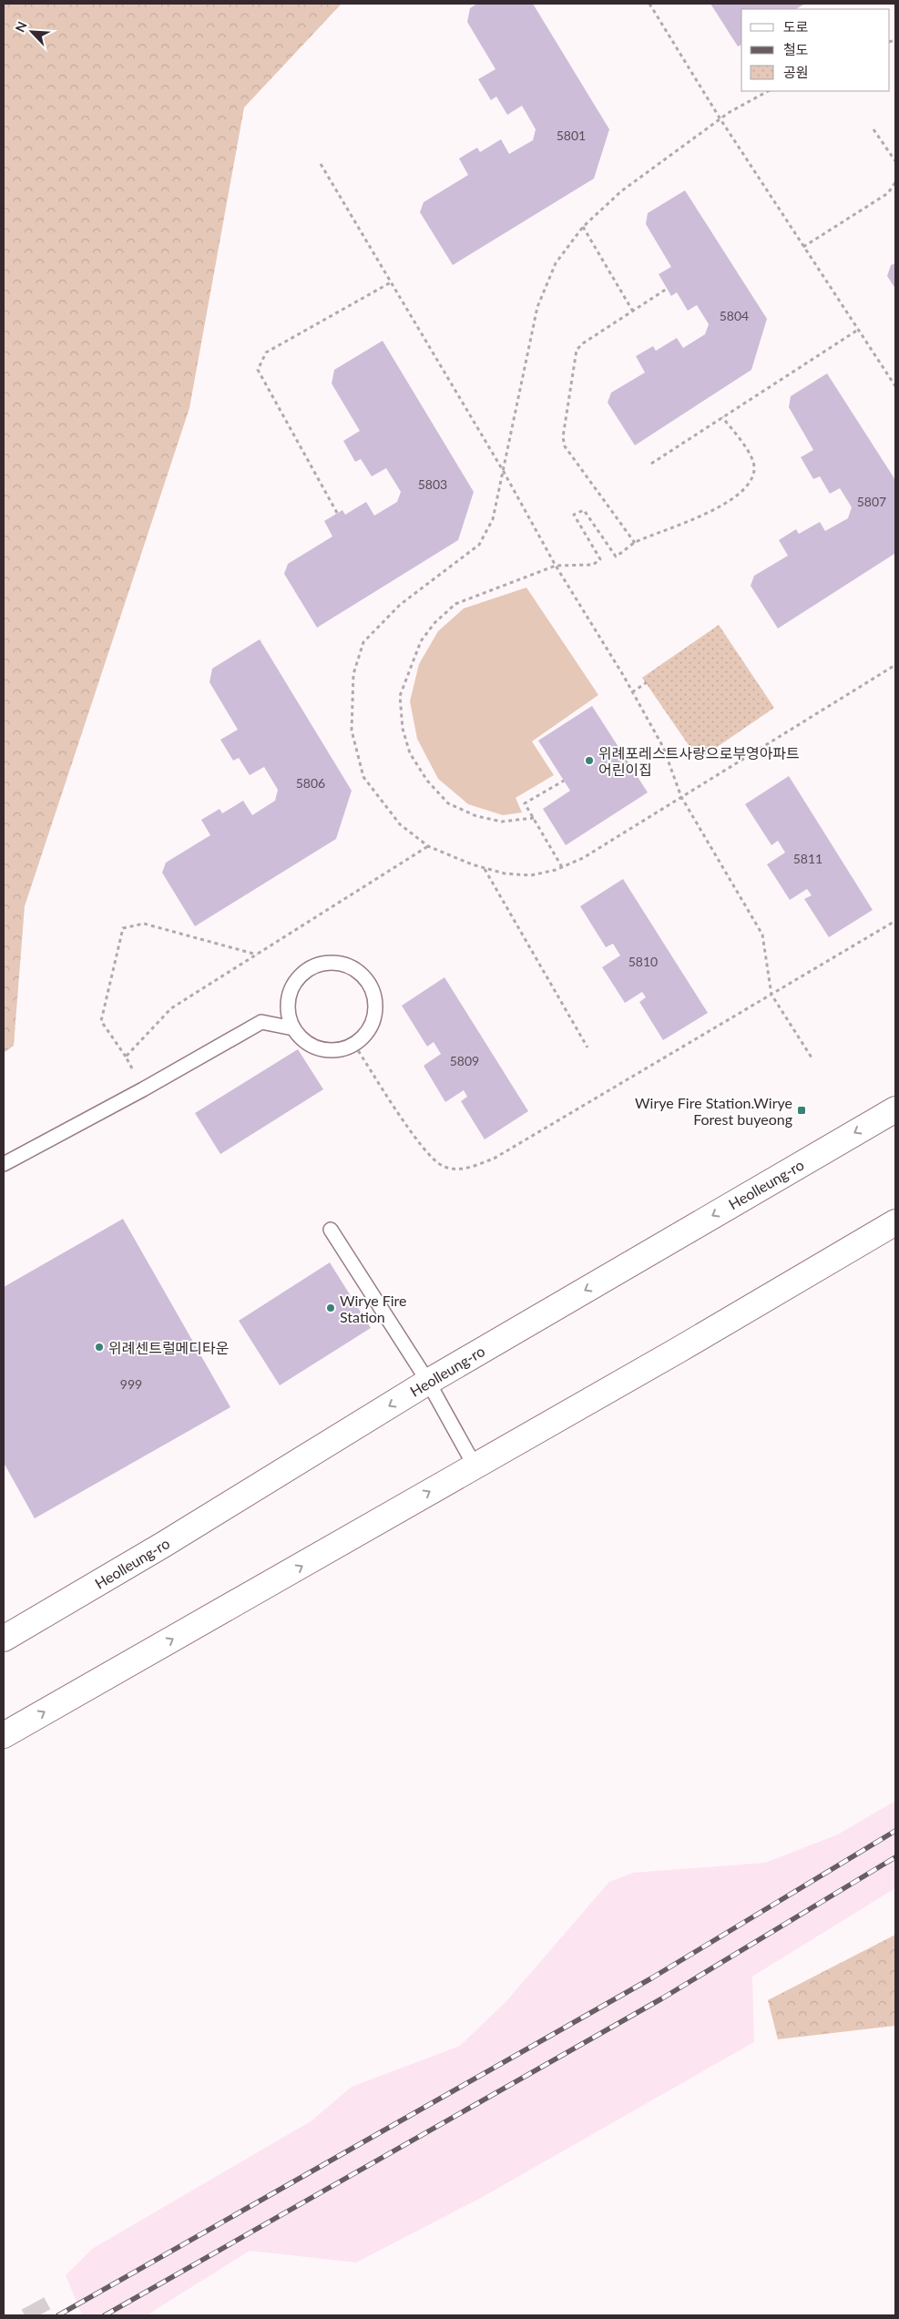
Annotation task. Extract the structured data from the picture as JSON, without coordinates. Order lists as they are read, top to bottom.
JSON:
{
  "streets": {
    "main road": ["Heolleung-ro"]
  },
  "places": {
    "other": ["위례포레스트사랑으로부영아파트 어린이집", "Wirye Fire Station", "위례센트럴메디타운"],
    "transit": ["Wirye Fire Station.Wirye Forest buyeong"]
  },
  "house_numbers": [
    "5801",
    "5804",
    "5803",
    "5807",
    "5806",
    "5811",
    "5810",
    "5809",
    "999"
  ],
  "legend": ["도로", "철도", "공원"],
  "north": "top left"
}
